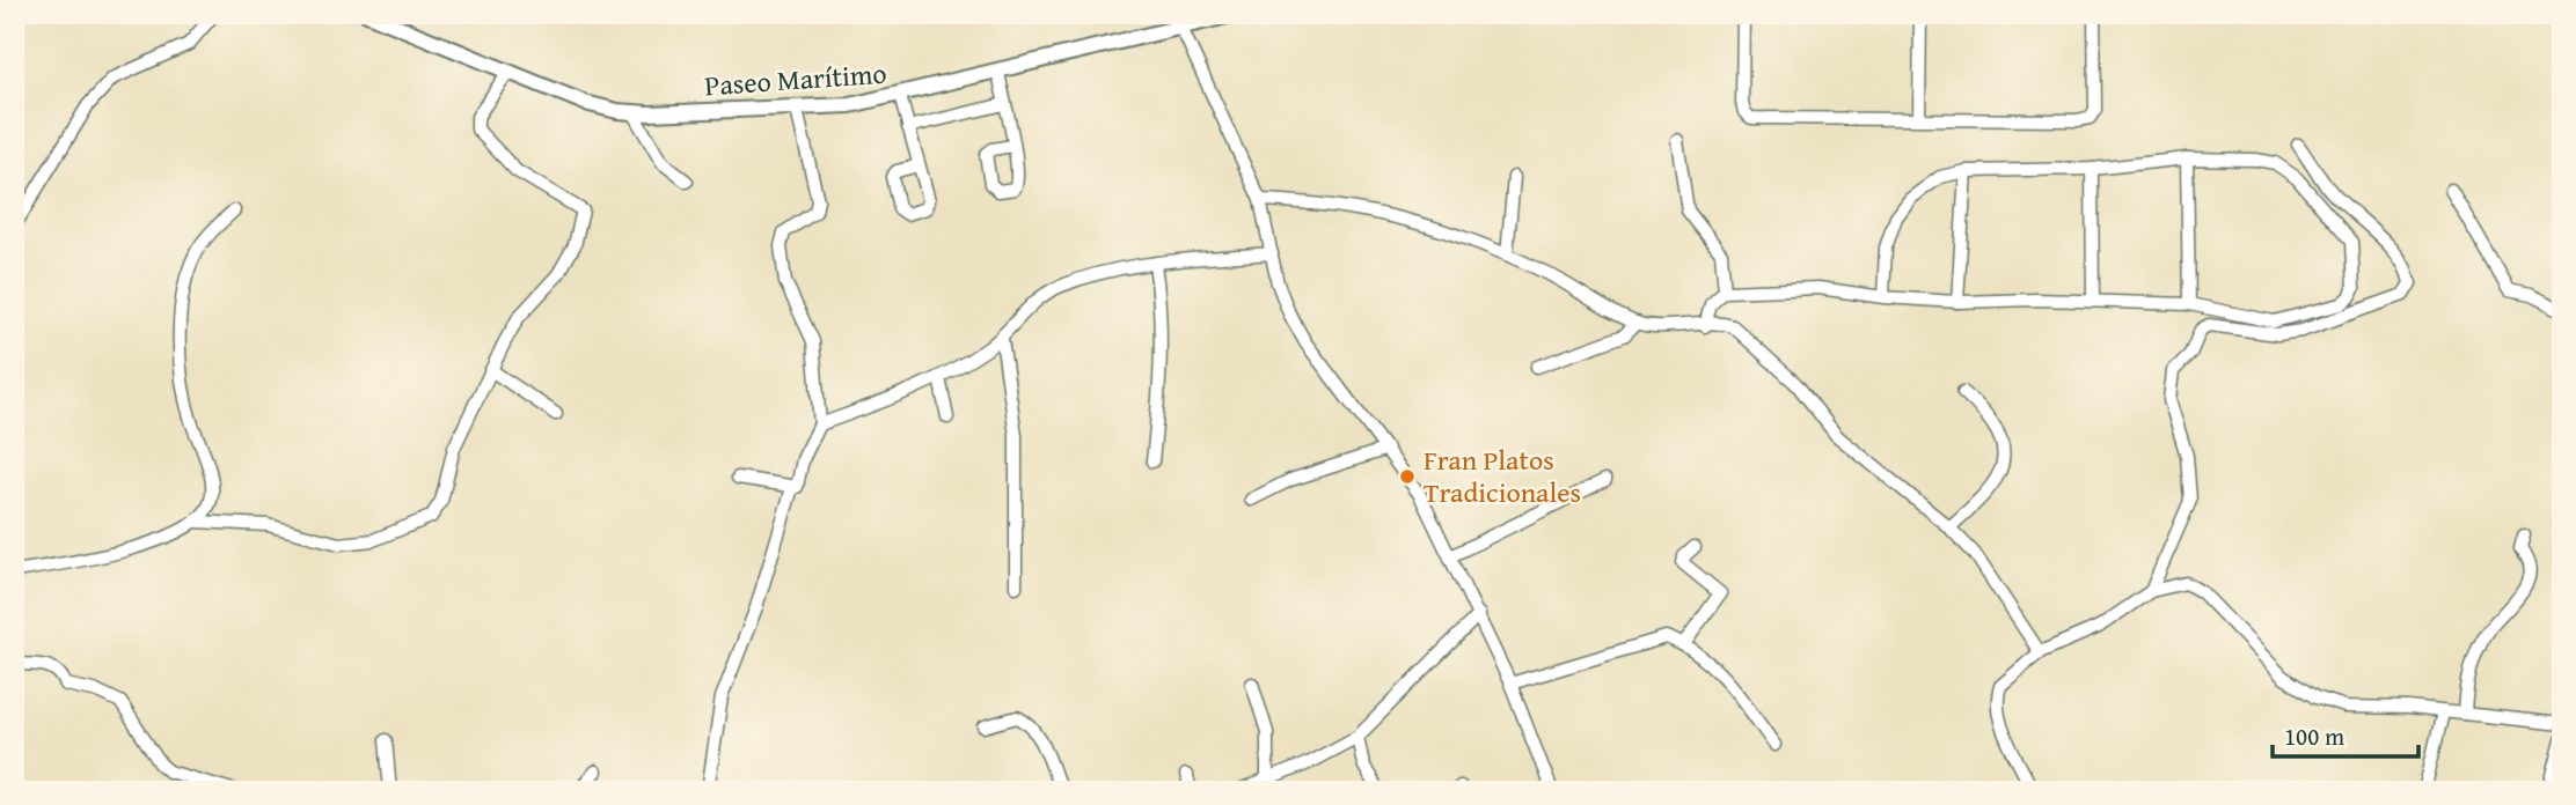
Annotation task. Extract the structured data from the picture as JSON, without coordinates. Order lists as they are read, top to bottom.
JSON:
{
  "streets": {
    "main road": ["Paseo Marítimo"]
  },
  "places": ["Fran Platos Tradicionales"],
  "scale_bar": "100 m"
}
